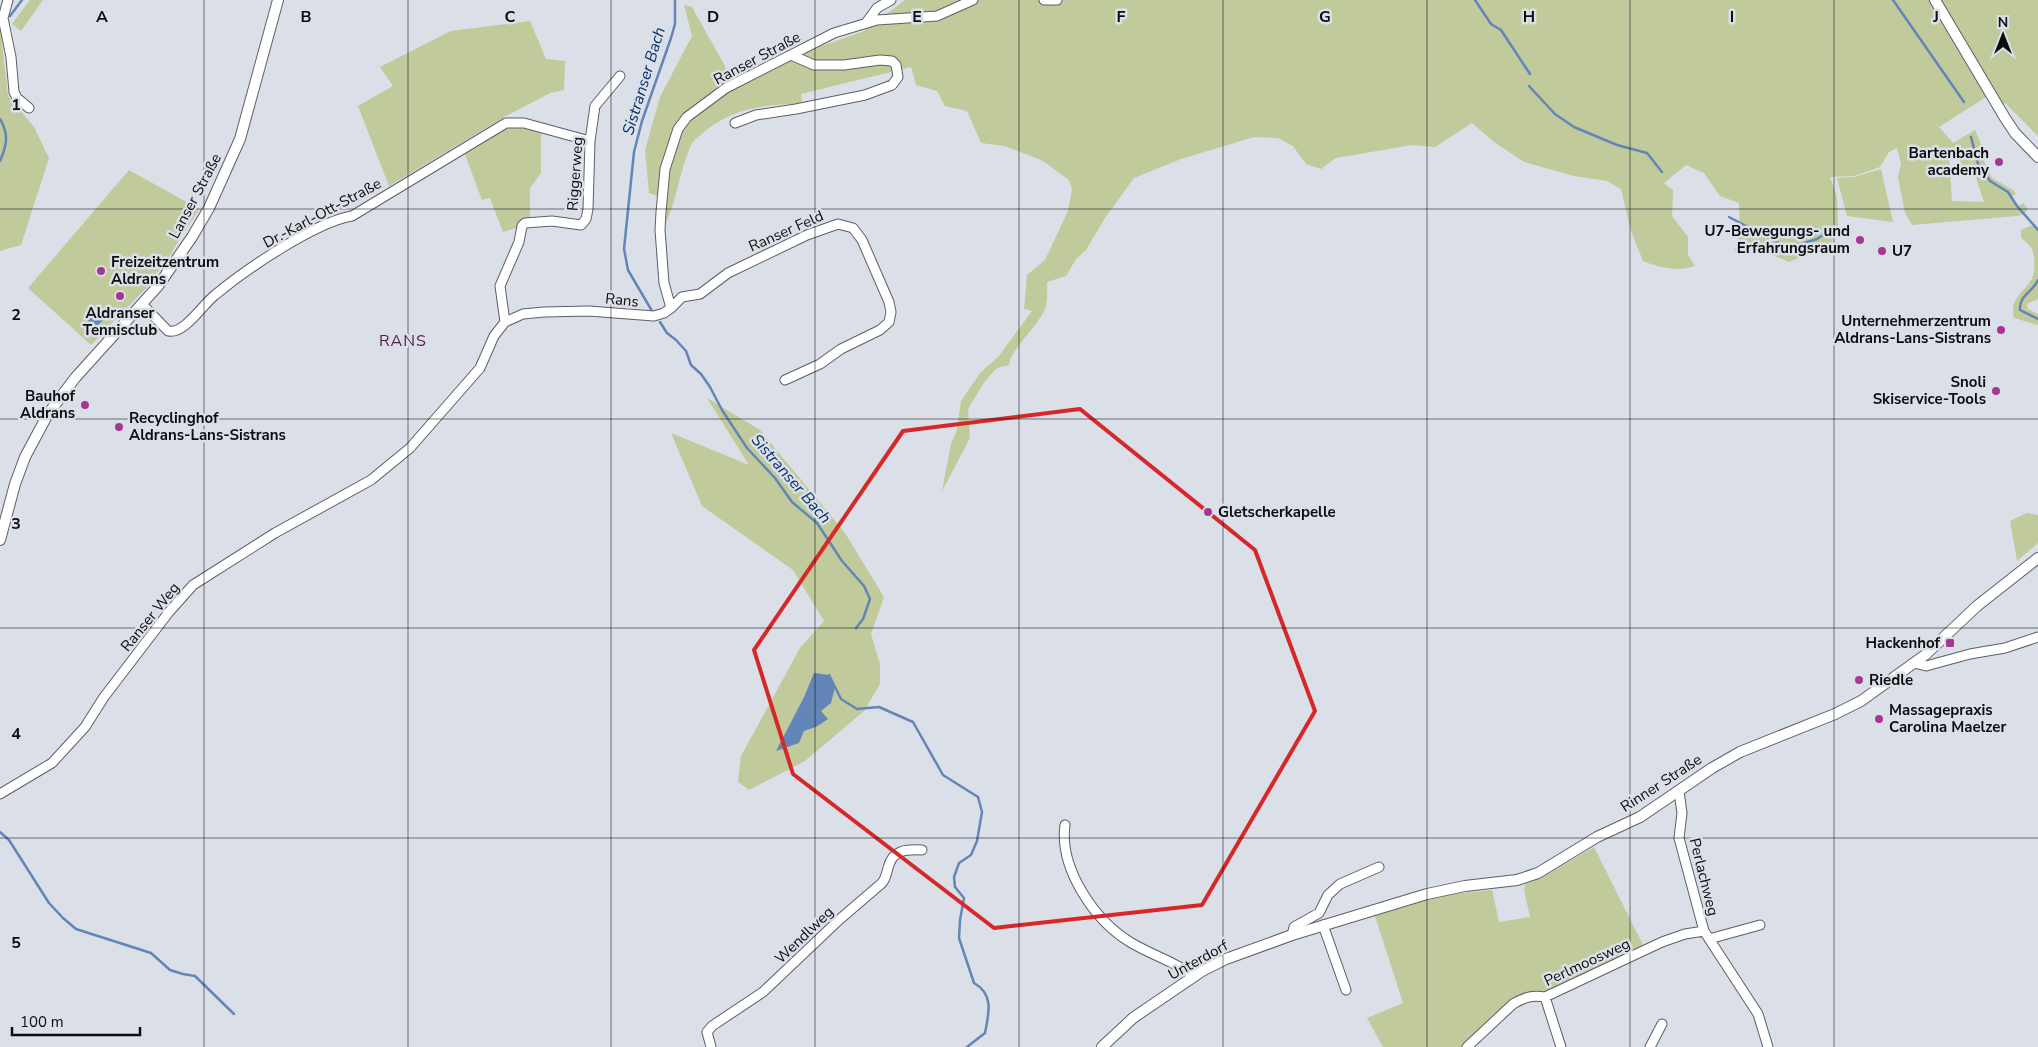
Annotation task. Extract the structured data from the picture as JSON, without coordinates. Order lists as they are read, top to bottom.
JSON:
{
  "streets": {
    "main road": ["Lanser Straße", "Rinner Straße", "Unterdorf"],
    "street": [
      "Ranser Straße",
      "Riggerweg",
      "Dr.-Karl-Ott-Straße",
      "Ranser Feld",
      "Rans",
      "Ranser Weg",
      "Perlachweg",
      "Wendlweg",
      "Perlmoosweg"
    ]
  },
  "crossings": [
    ["Ranser Straße", "Ranser Feld"],
    ["Ranser Straße", "Rans"],
    ["Riggerweg", "Dr.-Karl-Ott-Straße"],
    ["Riggerweg", "Rans"],
    ["Riggerweg", "Ranser Weg"],
    ["Lanser Straße", "Dr.-Karl-Ott-Straße"],
    ["Ranser Feld", "Rans"],
    ["Rans", "Ranser Weg"],
    ["Rinner Straße", "Perlachweg"],
    ["Rinner Straße", "Unterdorf"],
    ["Perlachweg", "Perlmoosweg"]
  ],
  "districts": ["RANS"],
  "water": ["Sistranser Bach"],
  "places": {
    "other": [
      "Bartenbach academy",
      "U7-Bewegungs- und Erfahrungsraum",
      "U7",
      "Freizeitzentrum Aldrans",
      "Aldranser Tennisclub",
      "Unternehmerzentrum Aldrans-Lans-Sistrans",
      "Snoli Skiservice-Tools",
      "Bauhof Aldrans",
      "Recyclinghof Aldrans-Lans-Sistrans",
      "Gletscherkapelle",
      "Riedle",
      "Massagepraxis Carolina Maelzer"
    ],
    "transit": ["Hackenhof"]
  },
  "scale_bar": "100 m",
  "north": "top",
  "grid": {
    "columns": [
      "A",
      "B",
      "C",
      "D",
      "E",
      "F",
      "G",
      "H",
      "I",
      "J"
    ],
    "rows": [
      "1",
      "2",
      "3",
      "4",
      "5"
    ]
  }
}
